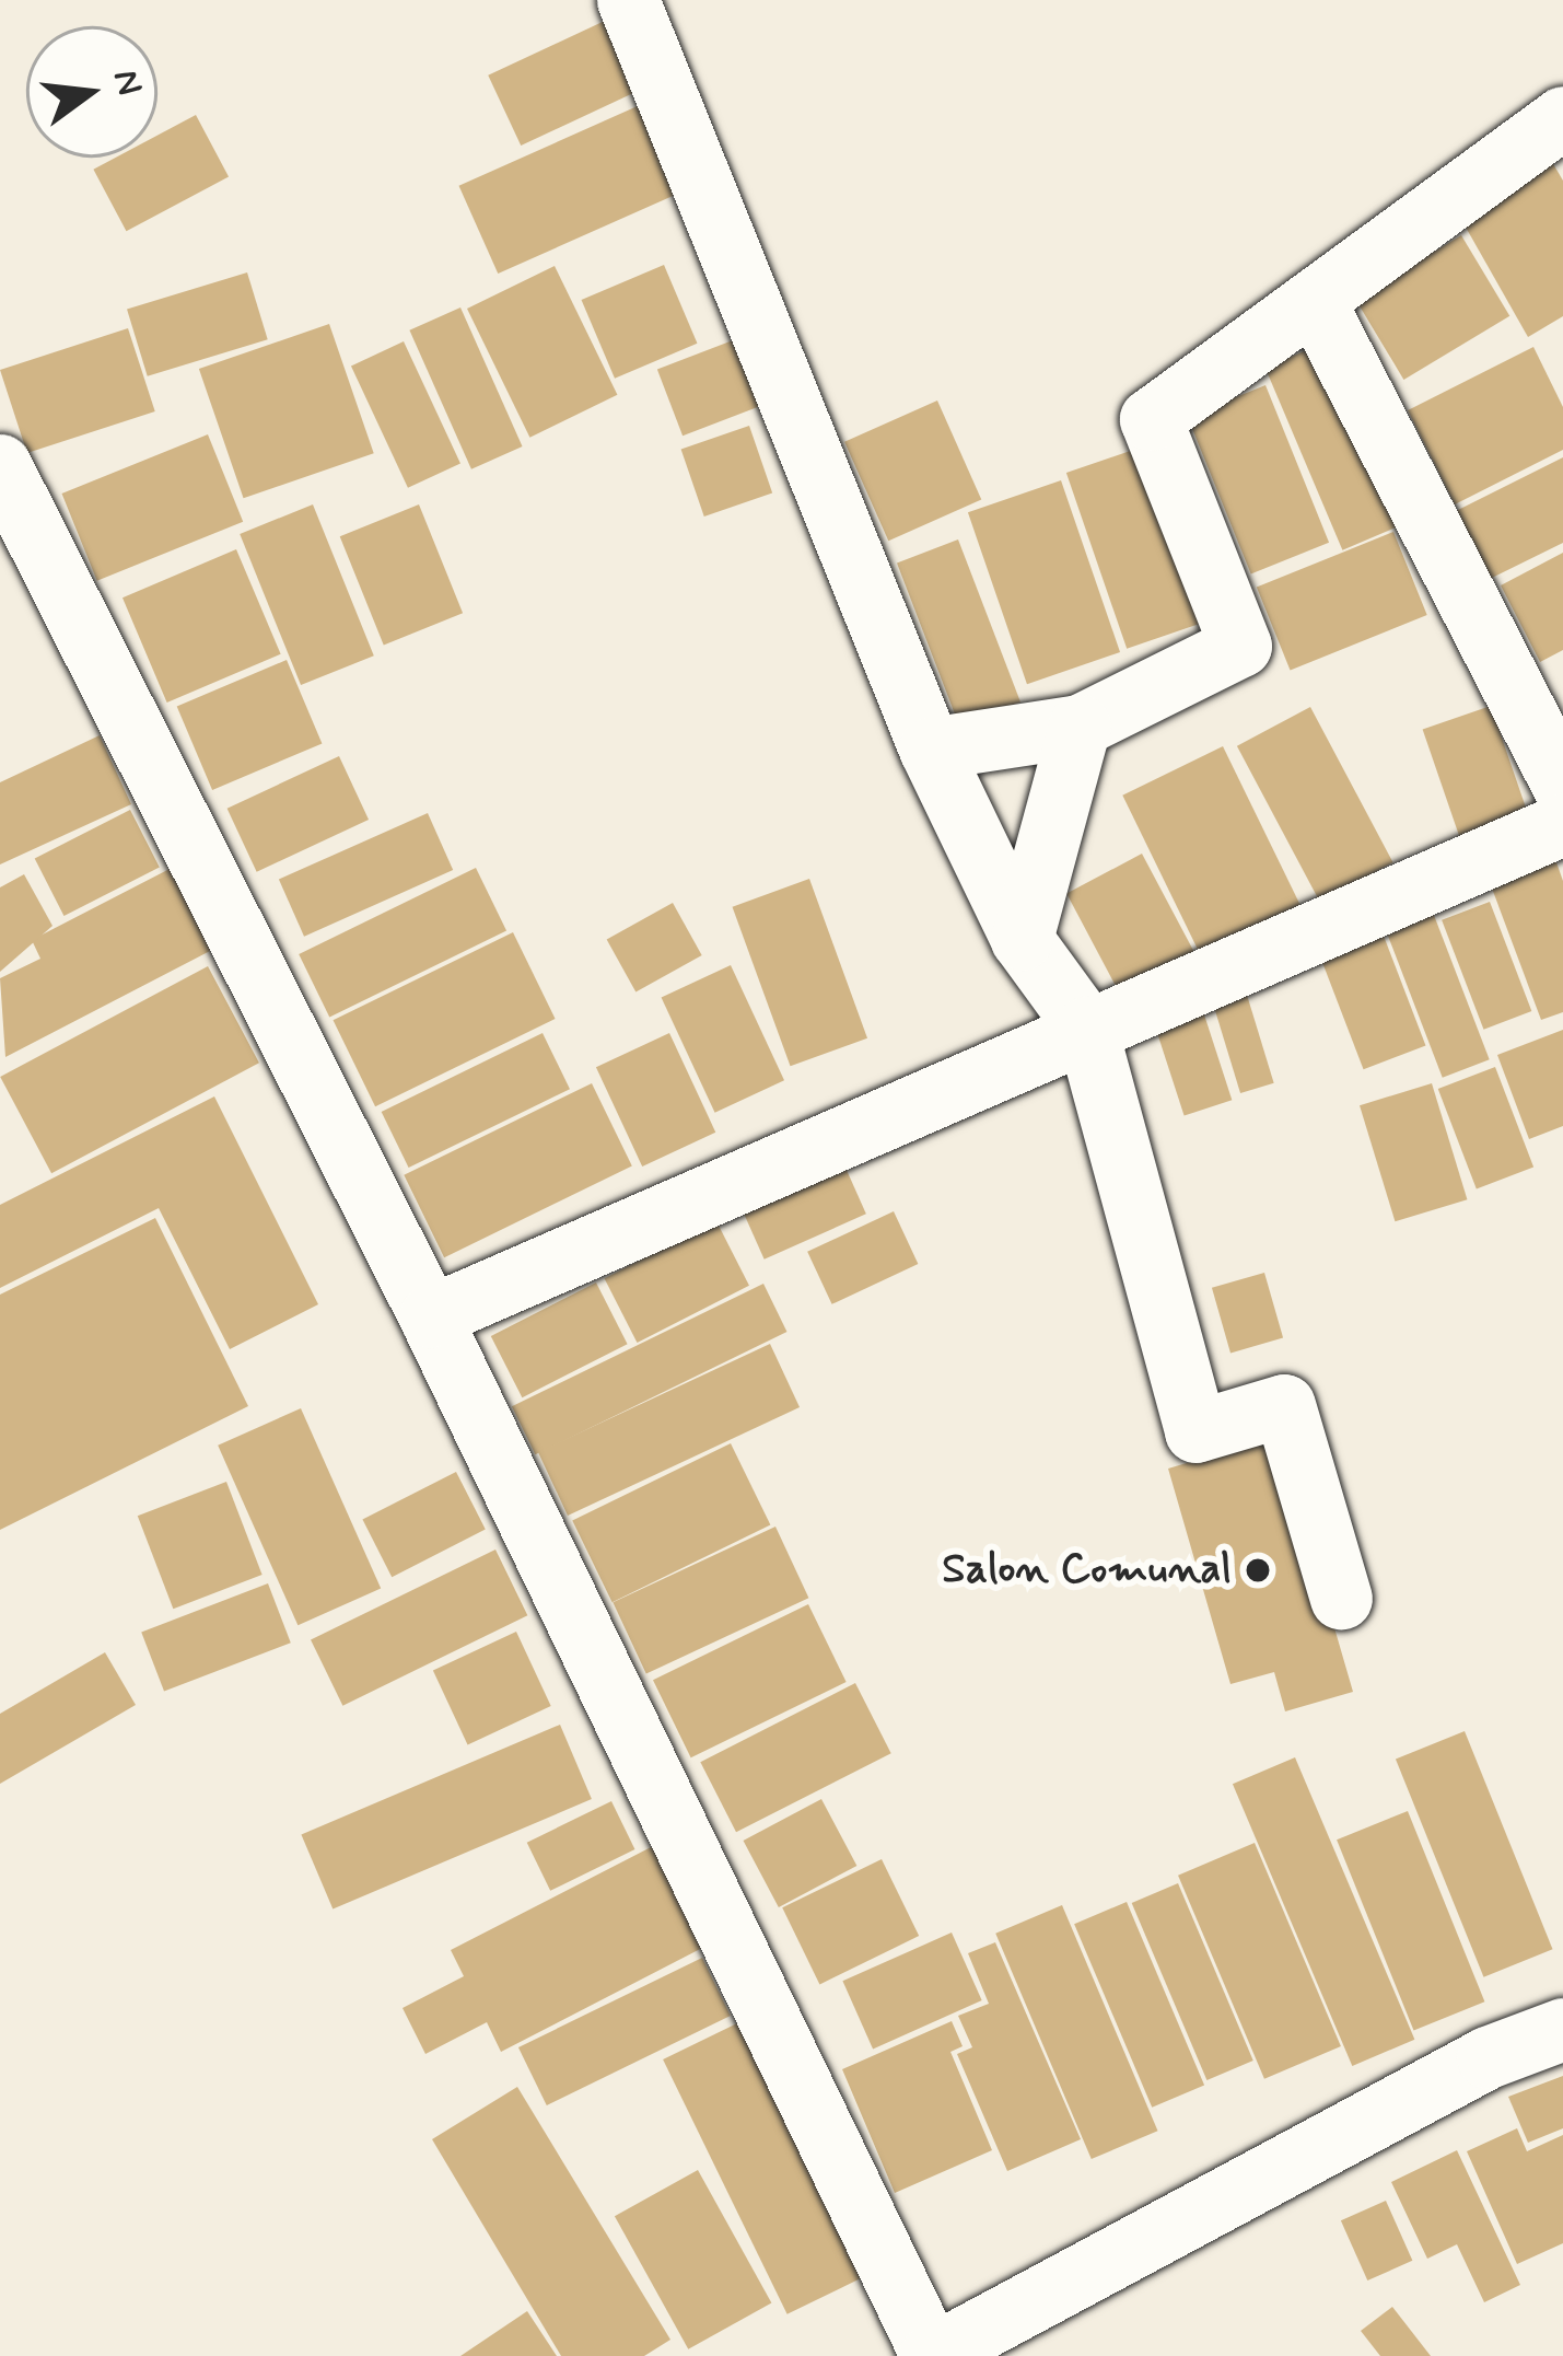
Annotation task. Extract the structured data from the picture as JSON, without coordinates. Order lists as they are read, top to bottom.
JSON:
{
  "places": ["Salon Comunal"],
  "north": "right"
}
